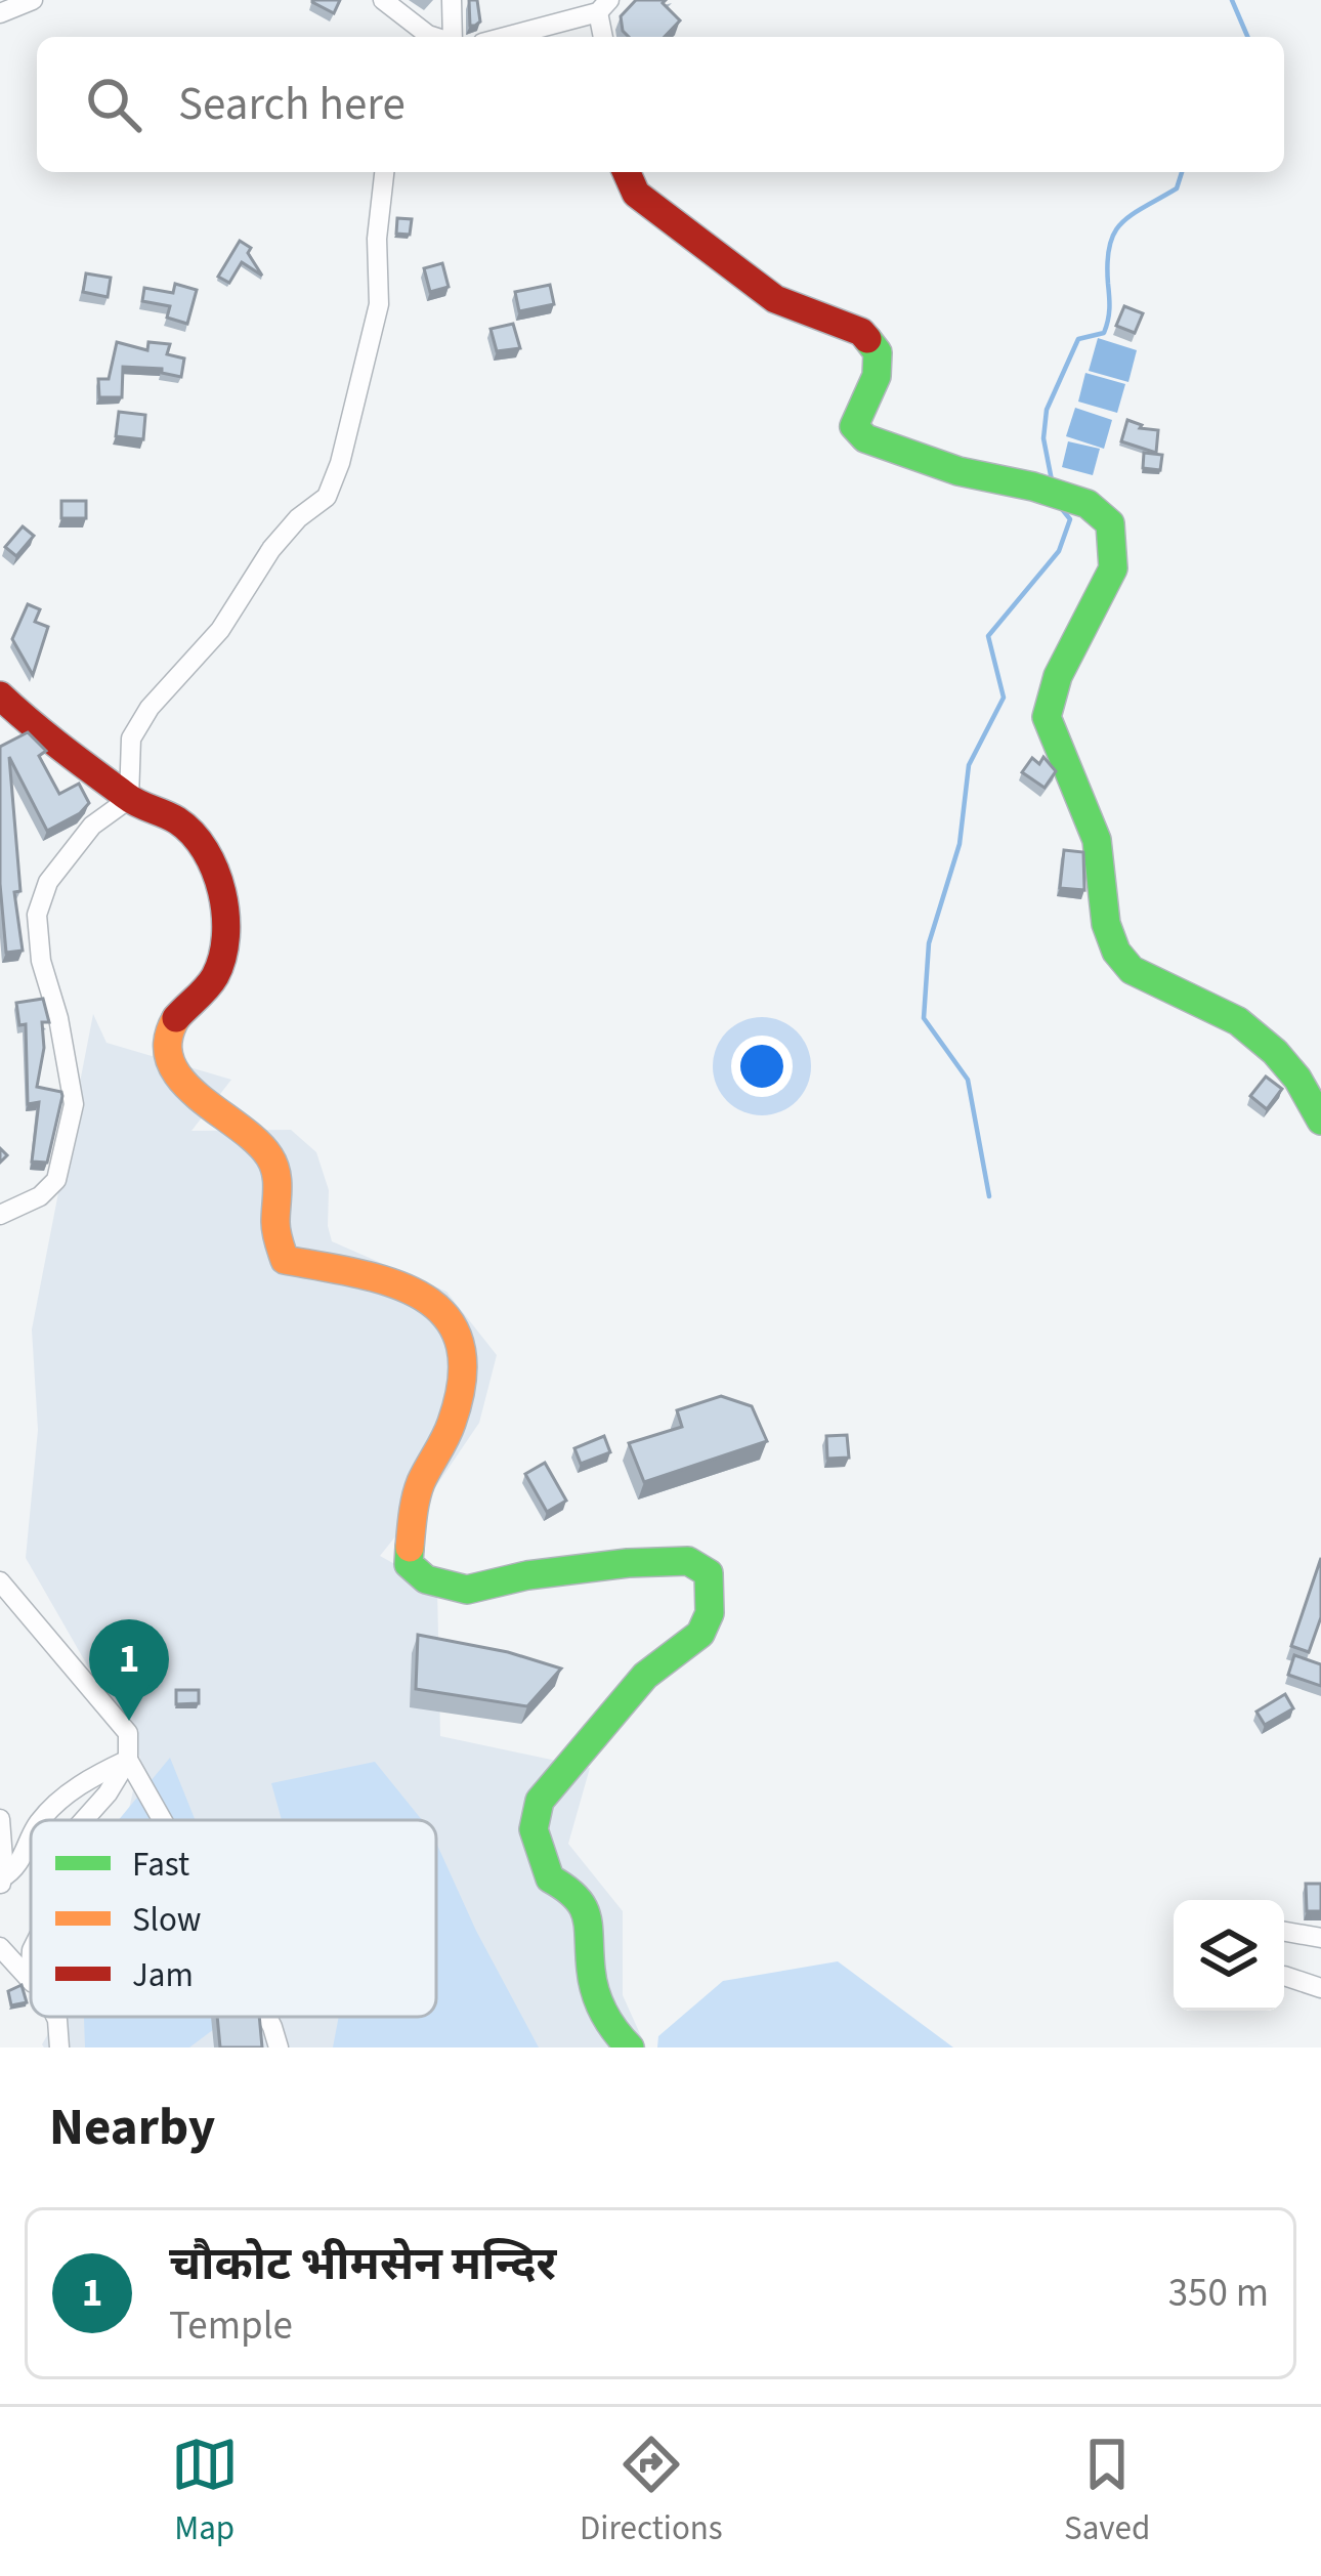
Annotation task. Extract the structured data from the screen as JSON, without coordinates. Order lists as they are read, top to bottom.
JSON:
{
  "legend": ["Fast", "Slow", "Jam"],
  "page": {
    "search": "Search here",
    "pins": "1",
    "heading": "Nearby",
    "list": [
      {
        "mark": "1",
        "name": "चौकोट भीमसेन मन्दिर",
        "note": "Temple",
        "value": "350 m"
      }
    ],
    "nav": ["Map", "Directions", "Saved"]
  }
}
